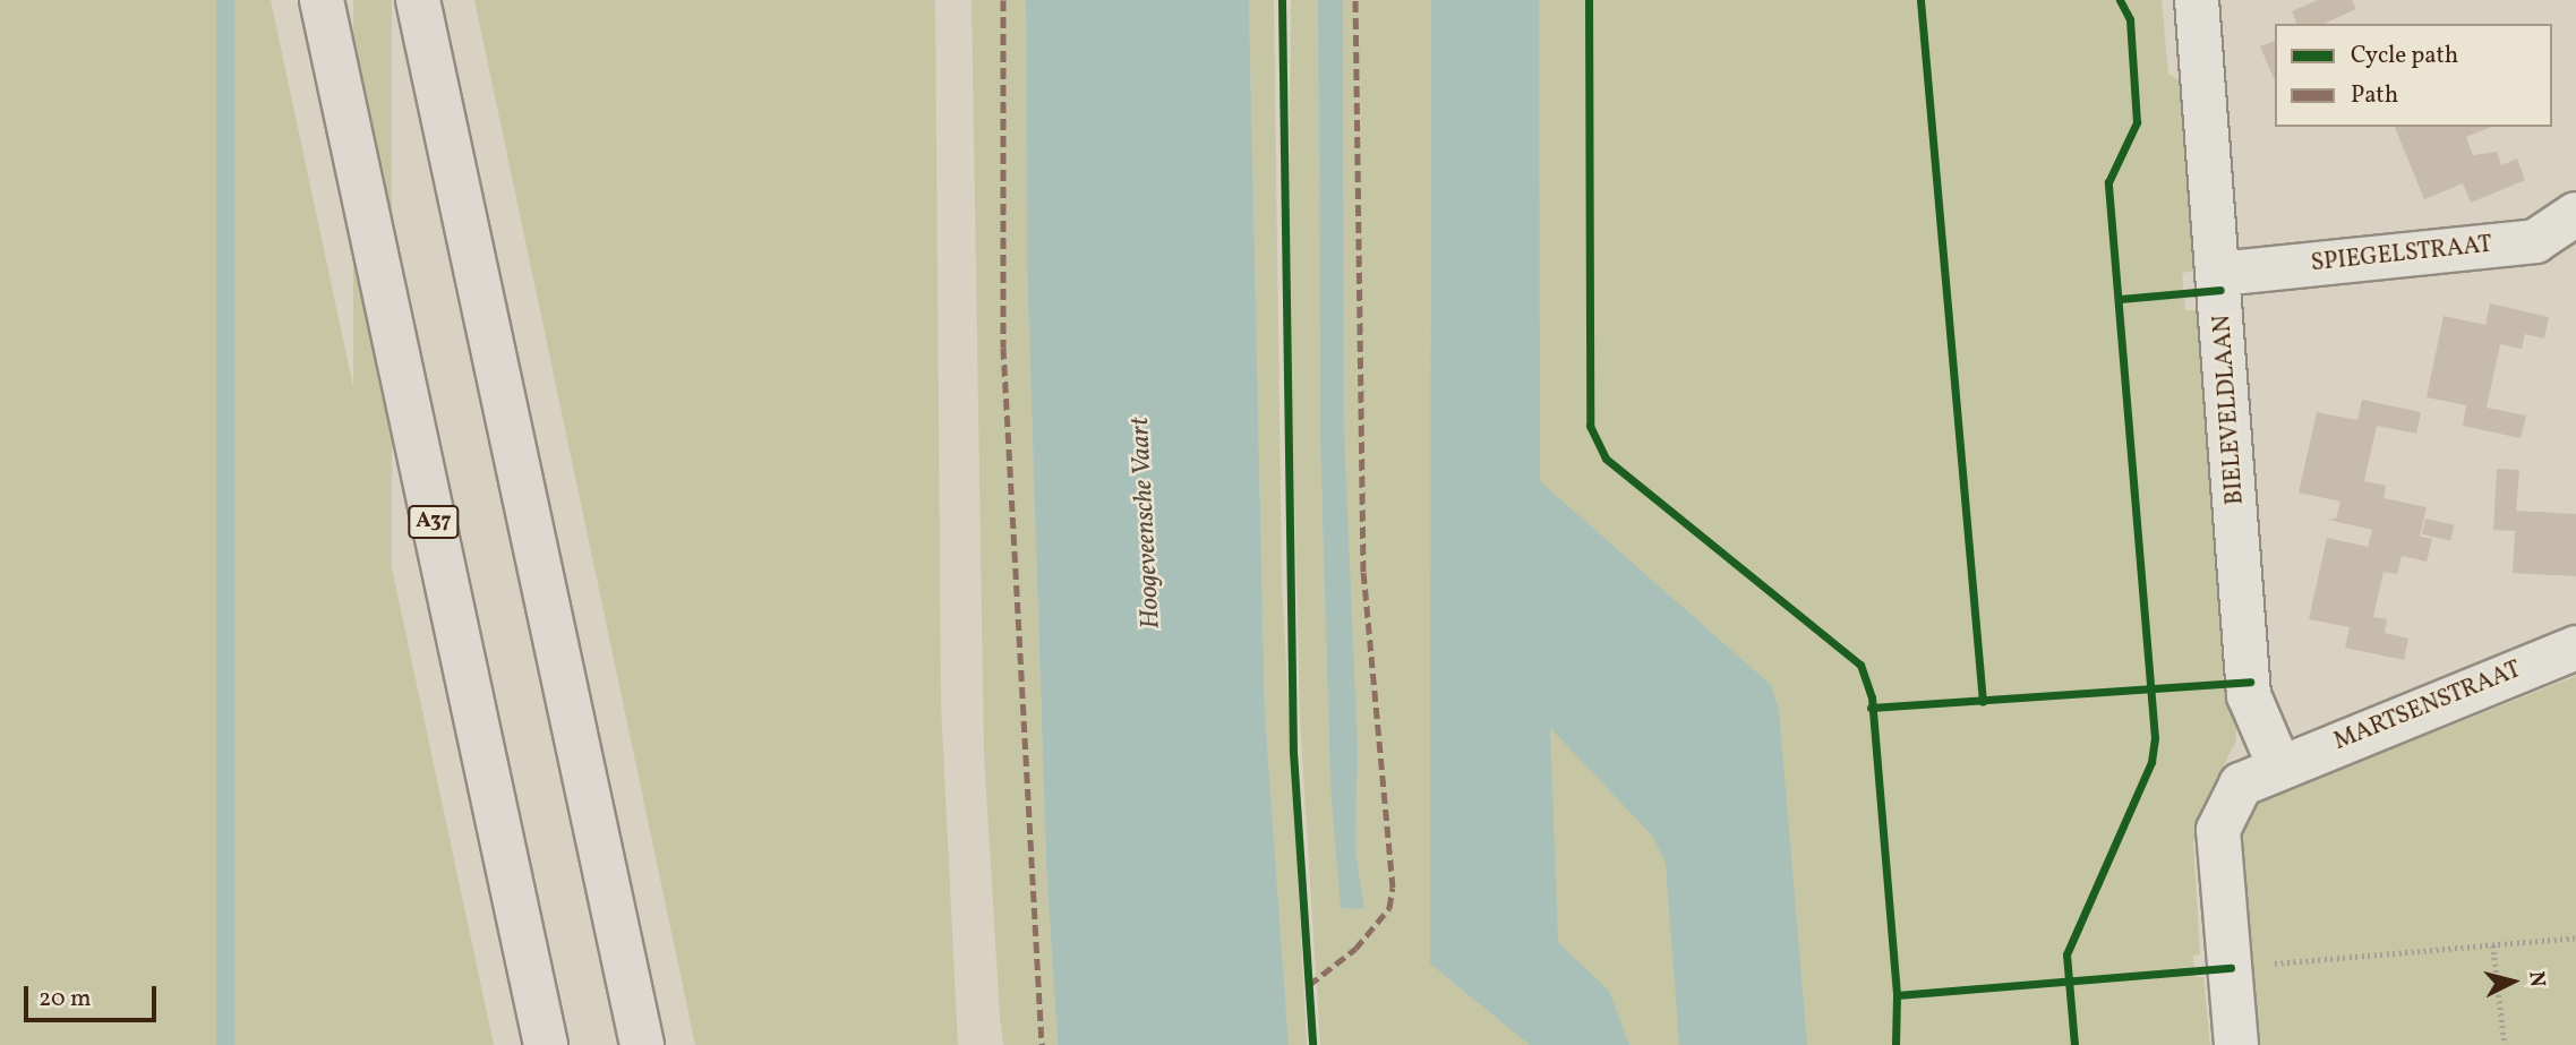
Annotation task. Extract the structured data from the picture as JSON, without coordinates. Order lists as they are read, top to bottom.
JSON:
{
  "streets": {
    "highway": ["A37"],
    "street": ["SPIEGELSTRAAT", "BIELEVELDLAAN", "MARTSENSTRAAT"]
  },
  "crossings": [
    ["SPIEGELSTRAAT", "BIELEVELDLAAN"],
    ["BIELEVELDLAAN", "MARTSENSTRAAT"]
  ],
  "water": ["Hoogeveensche Vaart"],
  "legend": ["Cycle path", "Path"],
  "scale_bar": "20 m",
  "north": "right"
}
